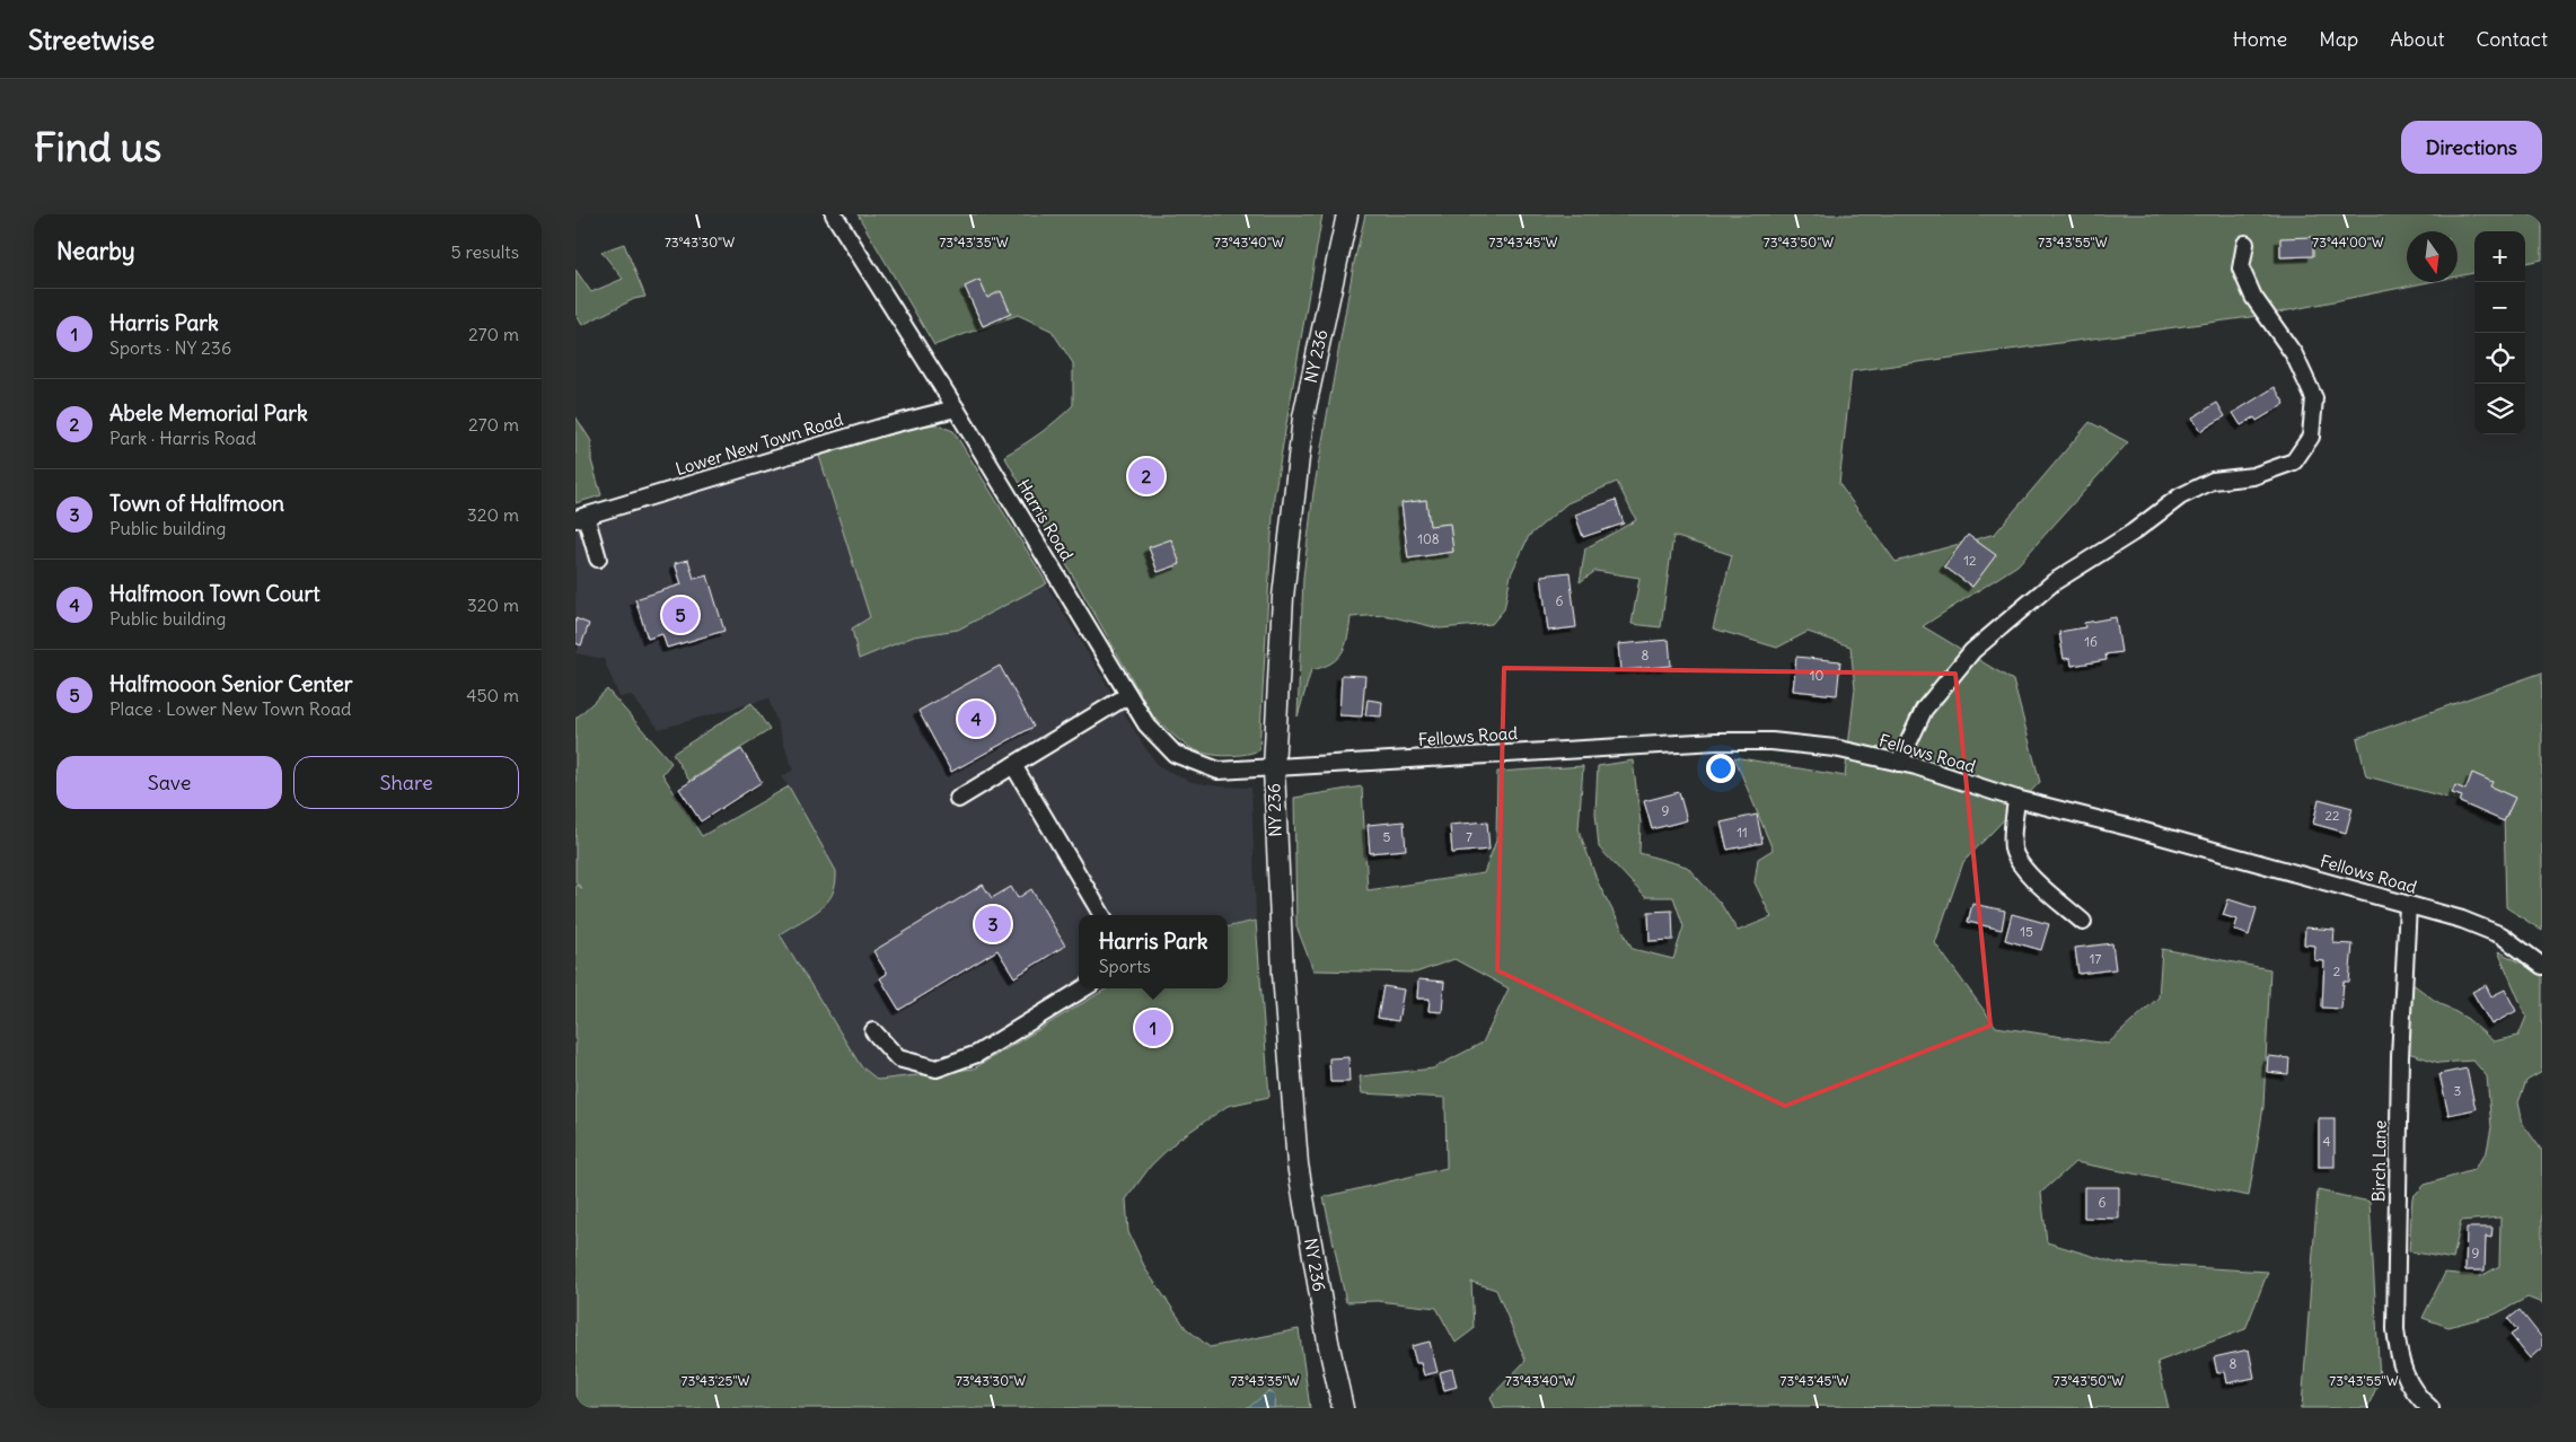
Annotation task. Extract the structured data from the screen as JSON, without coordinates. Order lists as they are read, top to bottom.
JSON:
{
  "streets": {
    "main road": ["NY 236"],
    "street": [
      "Lower New Town Road",
      "Harris Road",
      "Fellows Road",
      "Birch Lane"
    ]
  },
  "crossings": [
    ["NY 236", "Harris Road"],
    ["NY 236", "Fellows Road"],
    ["Lower New Town Road", "Harris Road"],
    ["Harris Road", "Fellows Road"],
    ["Fellows Road", "Birch Lane"]
  ],
  "house_numbers": [
    "108",
    "12",
    "6",
    "16",
    "8",
    "10",
    "9",
    "22",
    "11",
    "5",
    "7",
    "15",
    "17",
    "2",
    "3",
    "4",
    "6",
    "9",
    "8"
  ],
  "north": "bottom",
  "page": {
    "header": "Streetwise",
    "nav": [
      "Home",
      "Map",
      "About",
      "Contact"
    ],
    "buttons": [
      "Directions",
      ["Save", "Share"]
    ],
    "title": "Find us",
    "heading": ["Nearby", "5 results"],
    "map_buttons": ["+", "−"],
    "list": [
      {
        "mark": "1",
        "name": "Harris Park",
        "note": "Sports · NY 236",
        "value": "270 m"
      },
      {
        "mark": "2",
        "name": "Abele Memorial Park",
        "note": "Park · Harris Road",
        "value": "270 m"
      },
      {
        "mark": "3",
        "name": "Town of Halfmoon",
        "note": "Public building",
        "value": "320 m"
      },
      {
        "mark": "4",
        "name": "Halfmoon Town Court",
        "note": "Public building",
        "value": "320 m"
      },
      {
        "mark": "5",
        "name": "Halfmooon Senior Center",
        "note": "Place · Lower New Town Road",
        "value": "450 m"
      }
    ],
    "pins": [
      "2",
      "5",
      "4",
      "3",
      "1"
    ],
    "popup": ["Harris Park", "Sports"]
  },
  "coordinates": [
    "73°43'30\"W",
    "73°43'35\"W",
    "73°43'40\"W",
    "73°43'45\"W",
    "73°43'50\"W",
    "73°43'55\"W",
    "73°44'00\"W",
    "73°43'25\"W"
  ]
}
